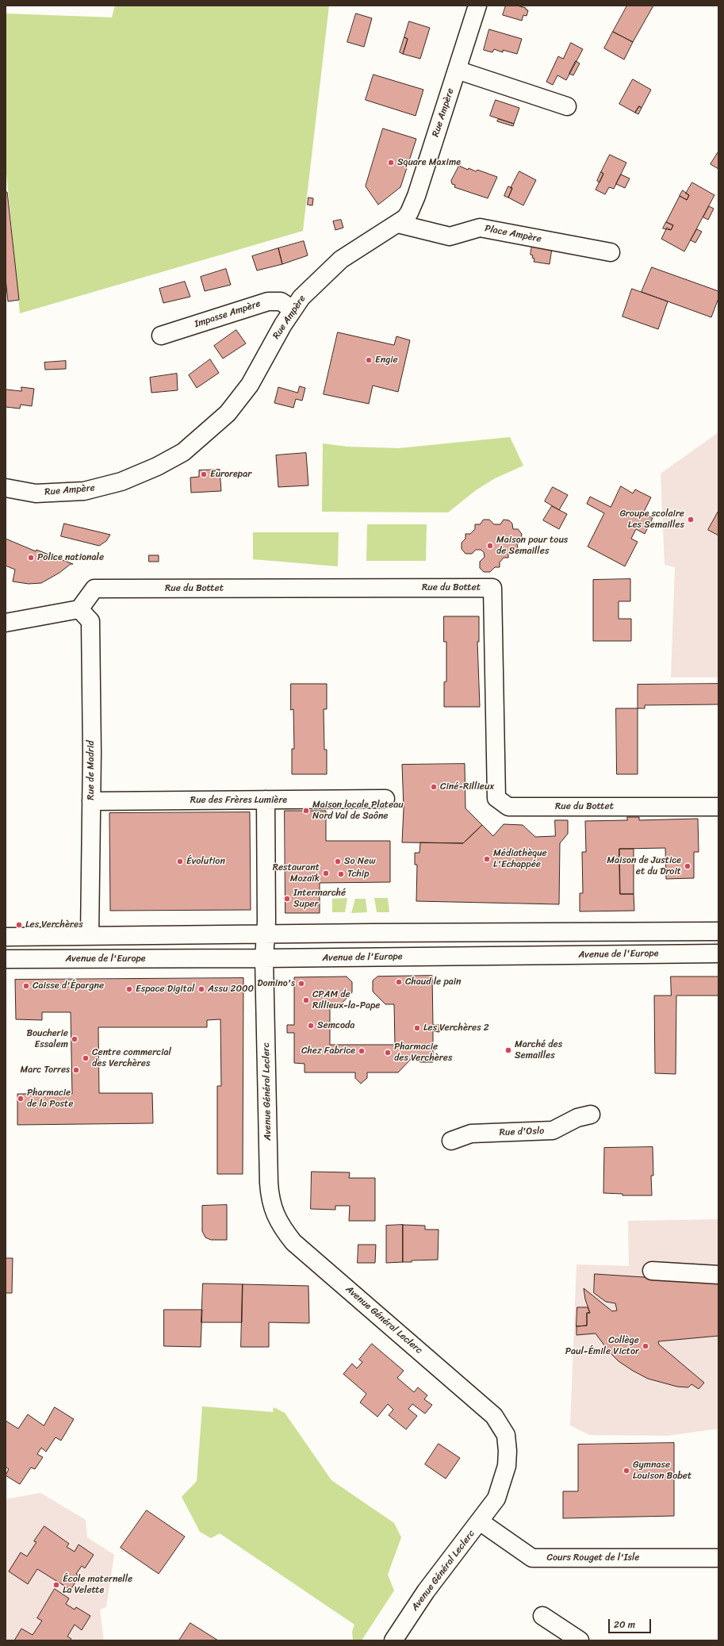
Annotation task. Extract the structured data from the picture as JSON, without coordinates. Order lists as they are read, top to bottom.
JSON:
{
  "streets": {
    "street": [
      "Rue Ampère",
      "Place Ampère",
      "Impasse Ampère",
      "Rue du Bottet",
      "Rue de Madrid",
      "Rue des Frères Lumière",
      "Avenue de l'Europe",
      "Avenue Général Leclerc",
      "Rue d'Oslo",
      "Cours Rouget de l'Isle"
    ]
  },
  "crossings": [
    ["Rue Ampère", "Place Ampère"],
    ["Rue Ampère", "Impasse Ampère"],
    ["Rue du Bottet", "Rue de Madrid"],
    ["Rue de Madrid", "Rue des Frères Lumière"],
    ["Rue des Frères Lumière", "Avenue Général Leclerc"],
    ["Avenue de l'Europe", "Avenue Général Leclerc"],
    ["Avenue Général Leclerc", "Cours Rouget de l'Isle"]
  ],
  "places": [
    "Square Maxime",
    "Engie",
    "Eurorepar",
    "Groupe scolaire Les Semailles",
    "Maison pour tous de Semailles",
    "Police nationale",
    "Ciné-Rillieux",
    "Maison locale Plateau Nord Val de Saône",
    "Médiathèque L'Echappée",
    "Évolution",
    "So New",
    "Maison de Justice et du Droit",
    "Restaurant Mozaïk",
    "Tchip",
    "Intermarché Super",
    "Les Verchères",
    "Chaud le pain",
    "Domino's",
    "Caisse d'Épargne",
    "Espace Digital",
    "Assu 2000",
    "CPAM de Rillieux-la-Pape",
    "Semcoda",
    "Les Verchères 2",
    "Boucherie Essalem",
    "Marché des Semailles",
    "Chez Fabrice",
    "Pharmacie des Verchères",
    "Centre commercial des Verchères",
    "Marc Torres",
    "Pharmacie de la Poste",
    "Collège Paul-Émile Victor",
    "Gymnase Louison Bobet",
    "École maternelle La Velette"
  ],
  "scale_bar": "20 m"
}
